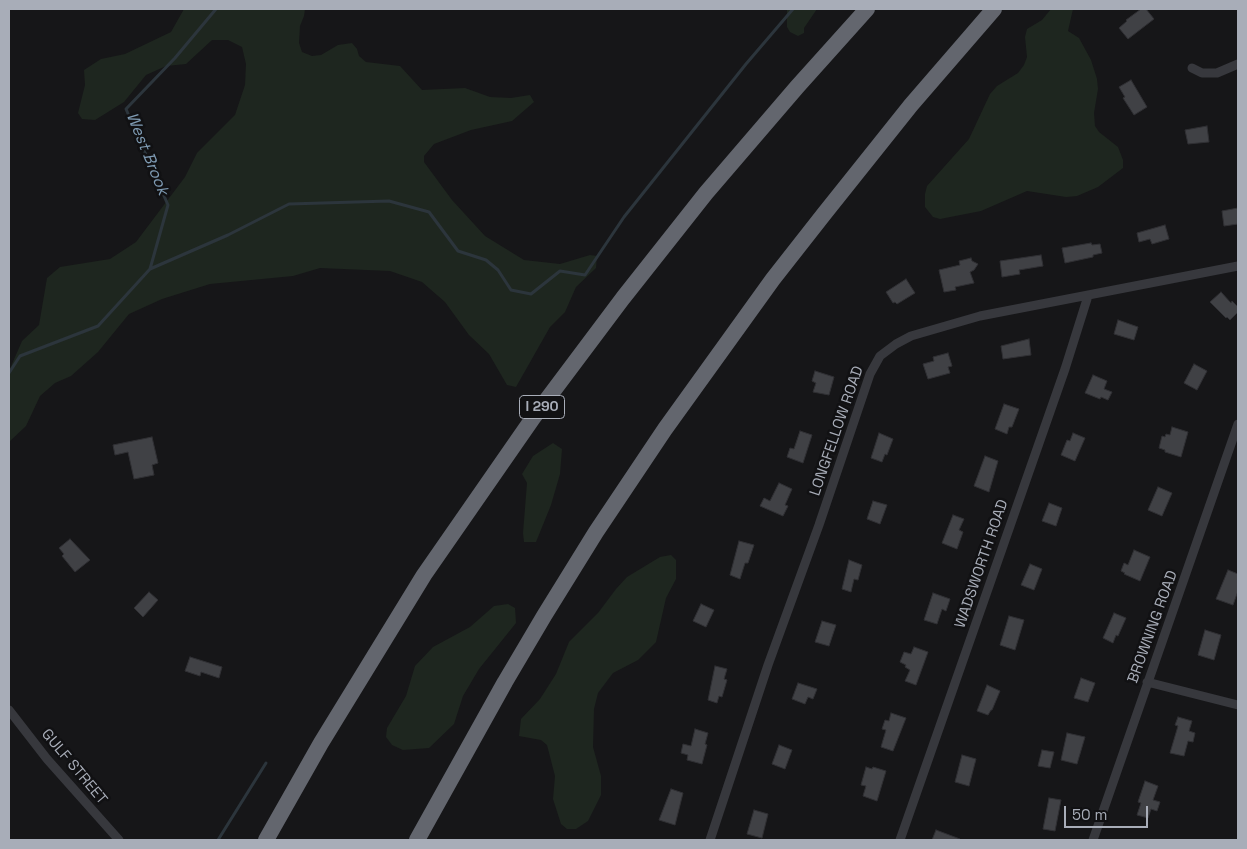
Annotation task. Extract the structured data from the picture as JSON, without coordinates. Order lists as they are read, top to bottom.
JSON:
{
  "streets": {
    "highway": ["I 290"],
    "street": [
      "LONGFELLOW ROAD",
      "WADSWORTH ROAD",
      "BROWNING ROAD",
      "GULF STREET"
    ]
  },
  "crossings": [
    ["LONGFELLOW ROAD", "WADSWORTH ROAD"]
  ],
  "water": ["West Brook"],
  "scale_bar": "50 m"
}
